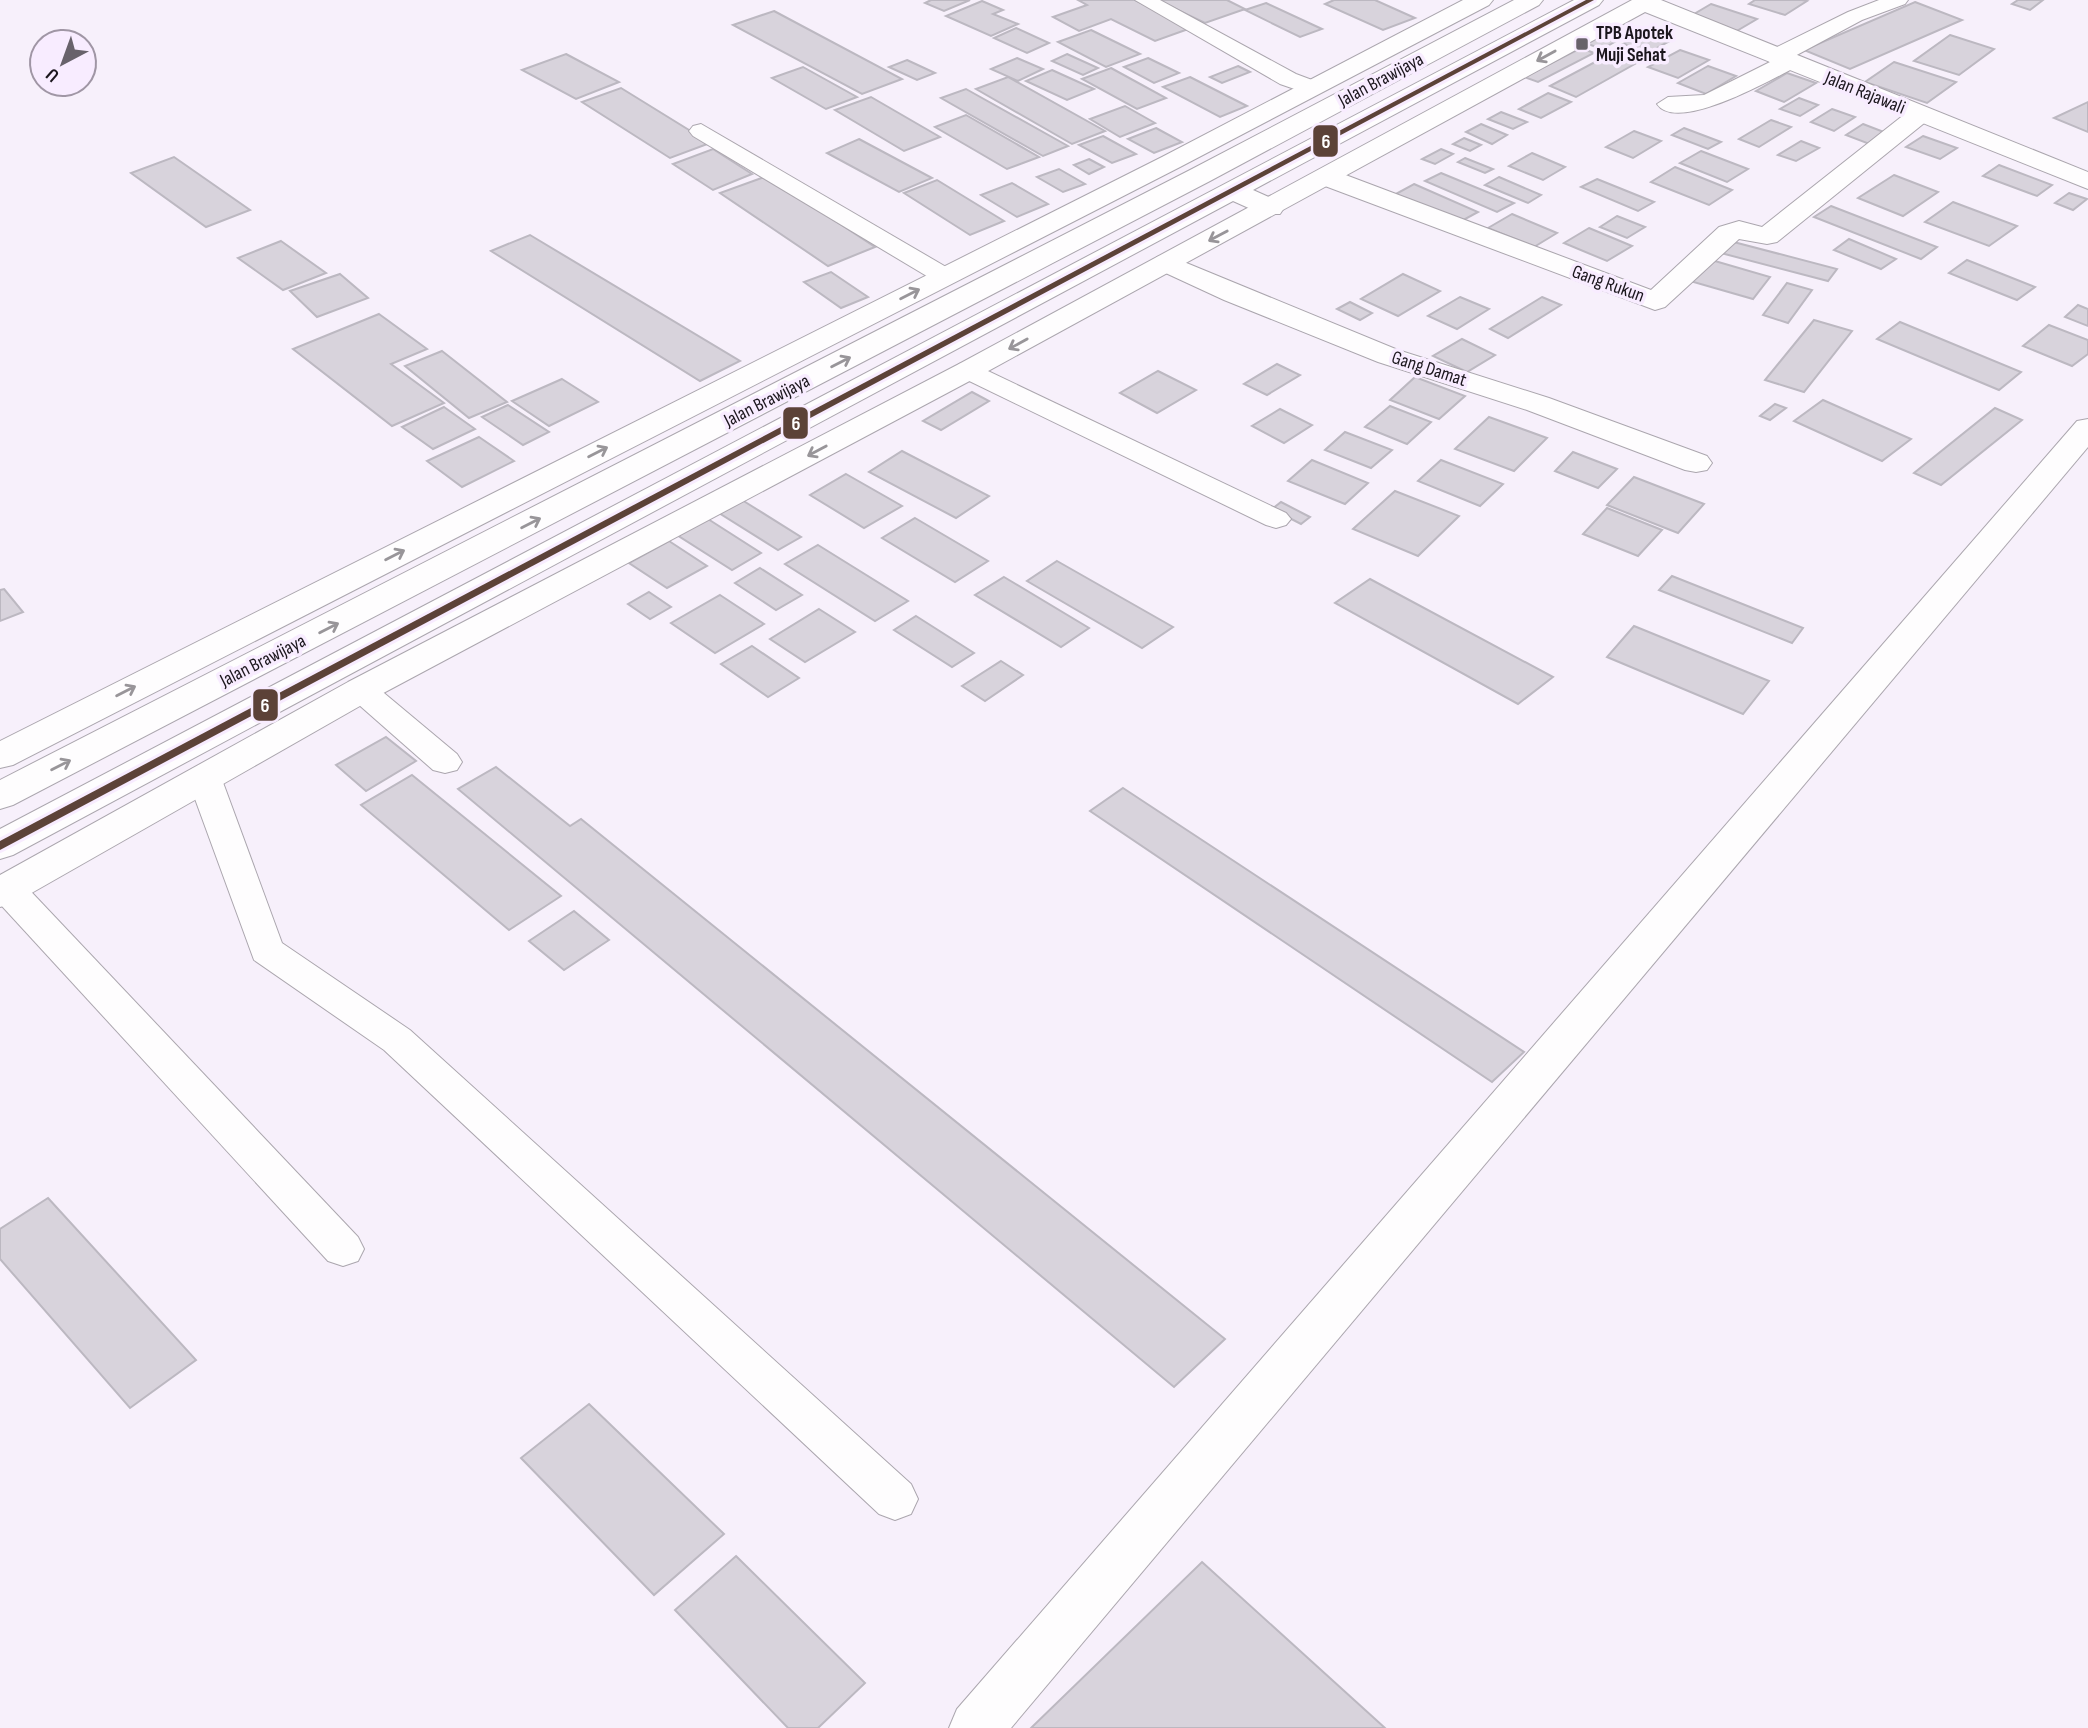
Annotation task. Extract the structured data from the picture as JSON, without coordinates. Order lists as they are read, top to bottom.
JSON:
{
  "streets": {
    "main road": [
      "Jalan Brawijaya",
      "Jalan Rajawali",
      "Gang Rukun",
      "Gang Damat"
    ]
  },
  "crossings": [
    ["Jalan Rajawali", "Gang Rukun"]
  ],
  "places": {
    "transit": ["TPB Apotek Muji Sehat"]
  },
  "lines": ["transit line 6"],
  "north": "bottom left"
}
